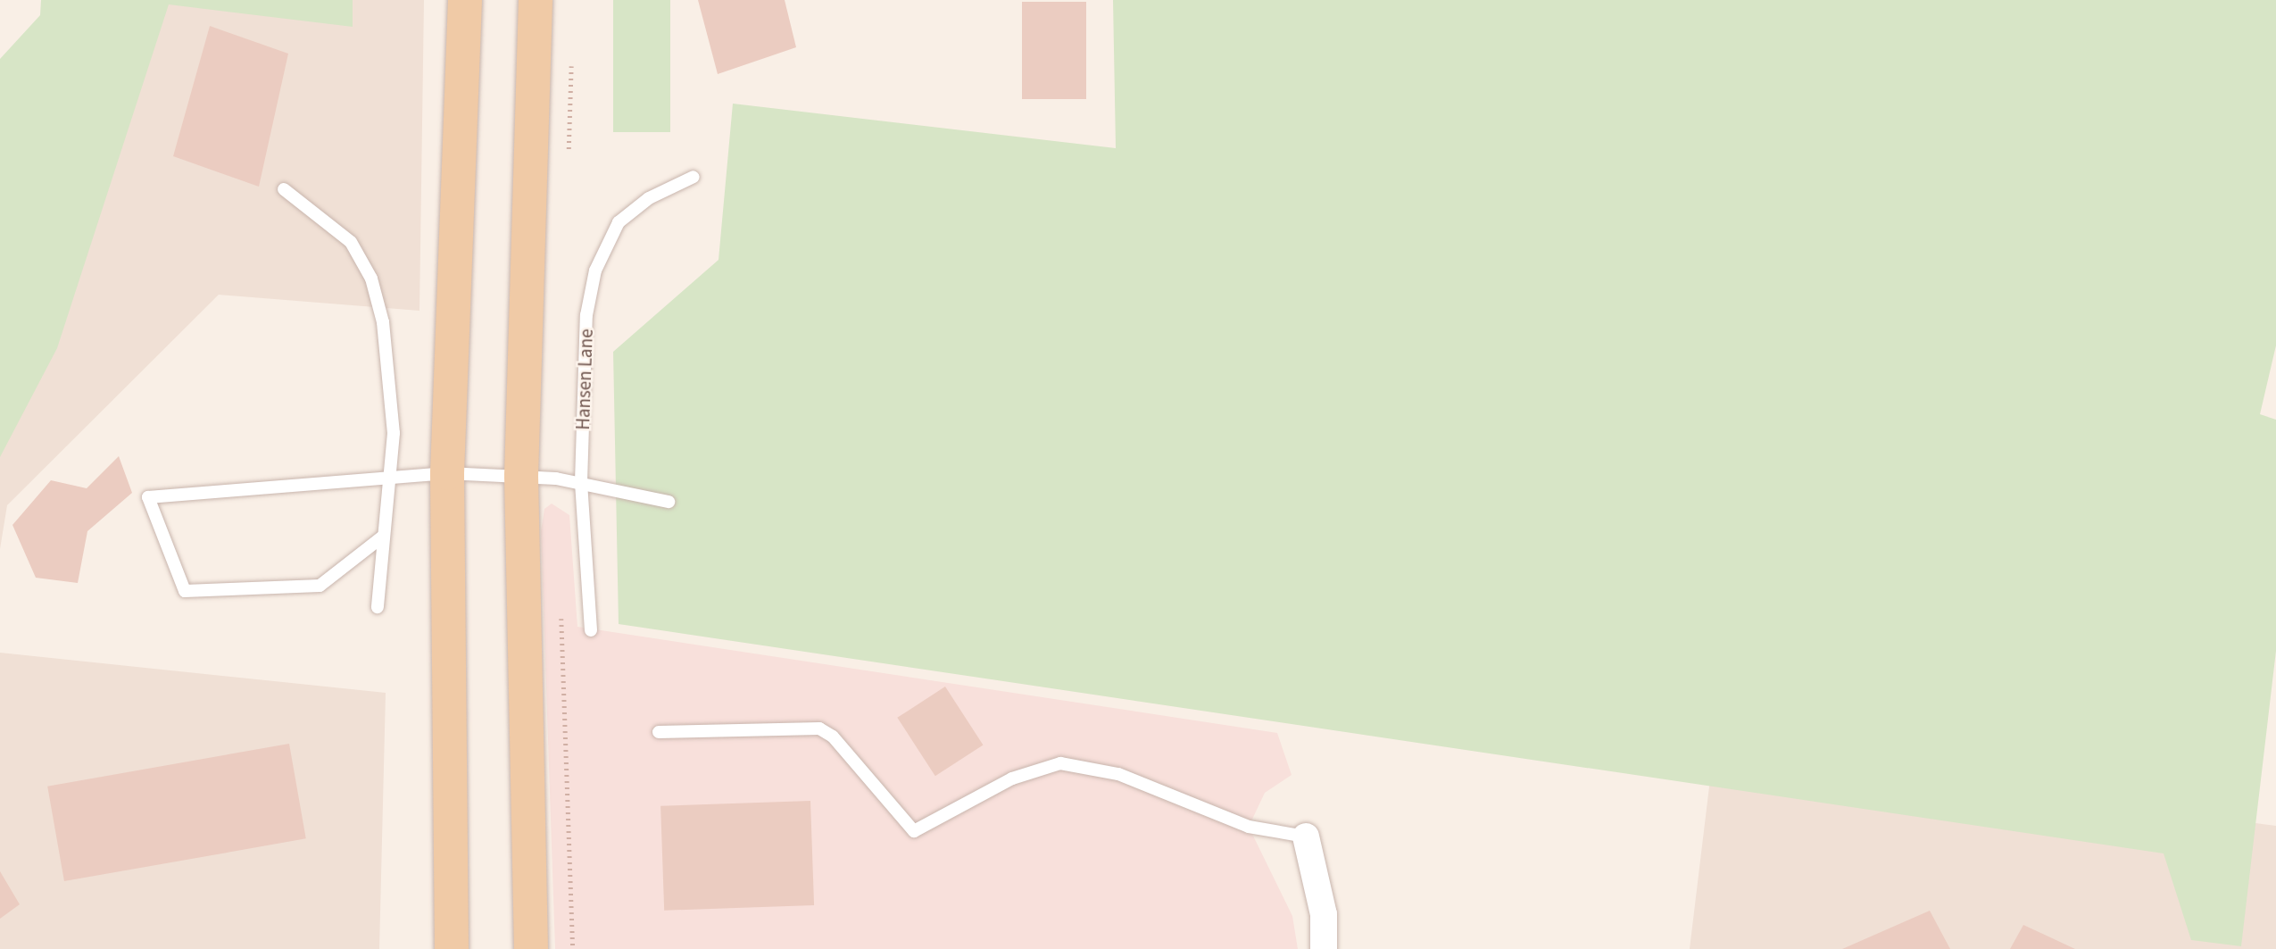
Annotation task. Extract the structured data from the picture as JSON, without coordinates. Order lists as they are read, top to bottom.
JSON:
{
  "streets": {
    "lane": ["Hansen Lane"]
  }
}
